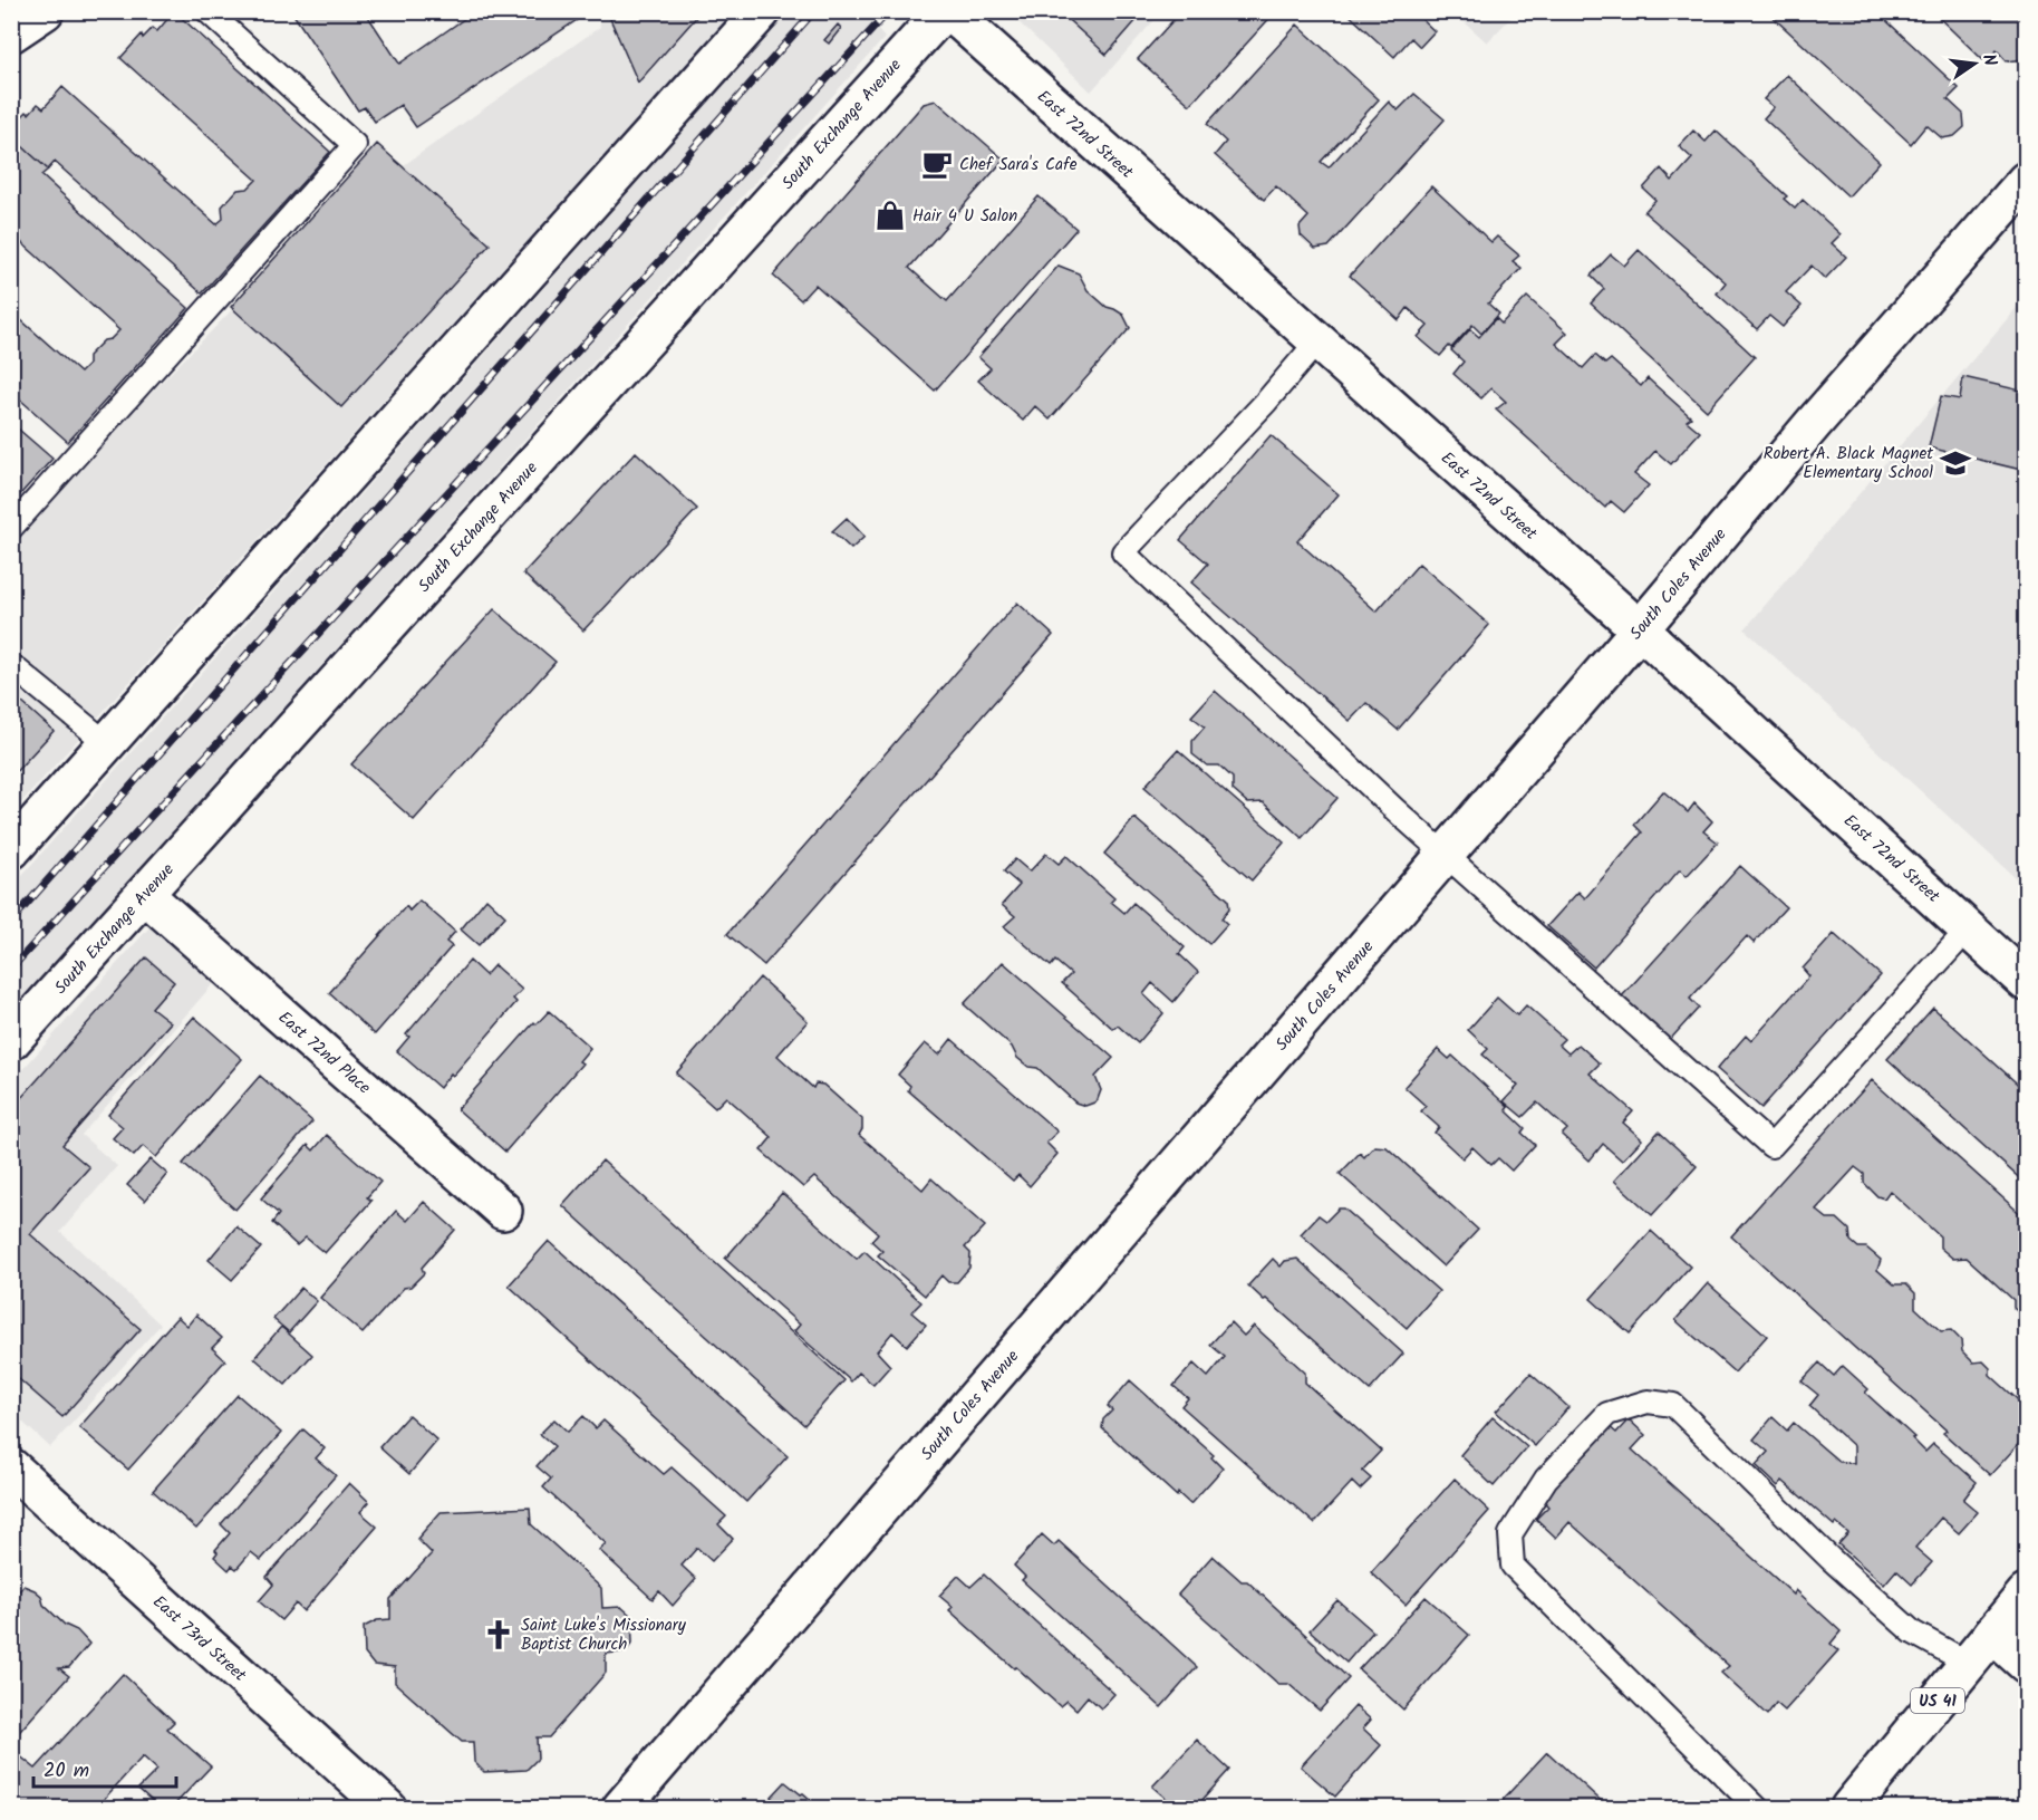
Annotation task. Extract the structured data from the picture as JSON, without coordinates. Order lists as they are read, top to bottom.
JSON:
{
  "streets": {
    "street": [
      "South Exchange Avenue",
      "East 72nd Street",
      "South Coles Avenue",
      "East 72nd Place",
      "East 73rd Street",
      "US 41"
    ]
  },
  "crossings": [
    ["South Exchange Avenue", "East 72nd Street"],
    ["South Exchange Avenue", "East 72nd Place"],
    ["East 72nd Street", "South Coles Avenue"]
  ],
  "places": {
    "cafe": ["Chef Sara's Cafe"],
    "shop": ["Hair 4 U Salon"],
    "school or university": ["Robert A. Black Magnet Elementary School"],
    "church": ["Saint Luke's Missionary Baptist Church"]
  },
  "scale_bar": "20 m",
  "north": "right"
}
